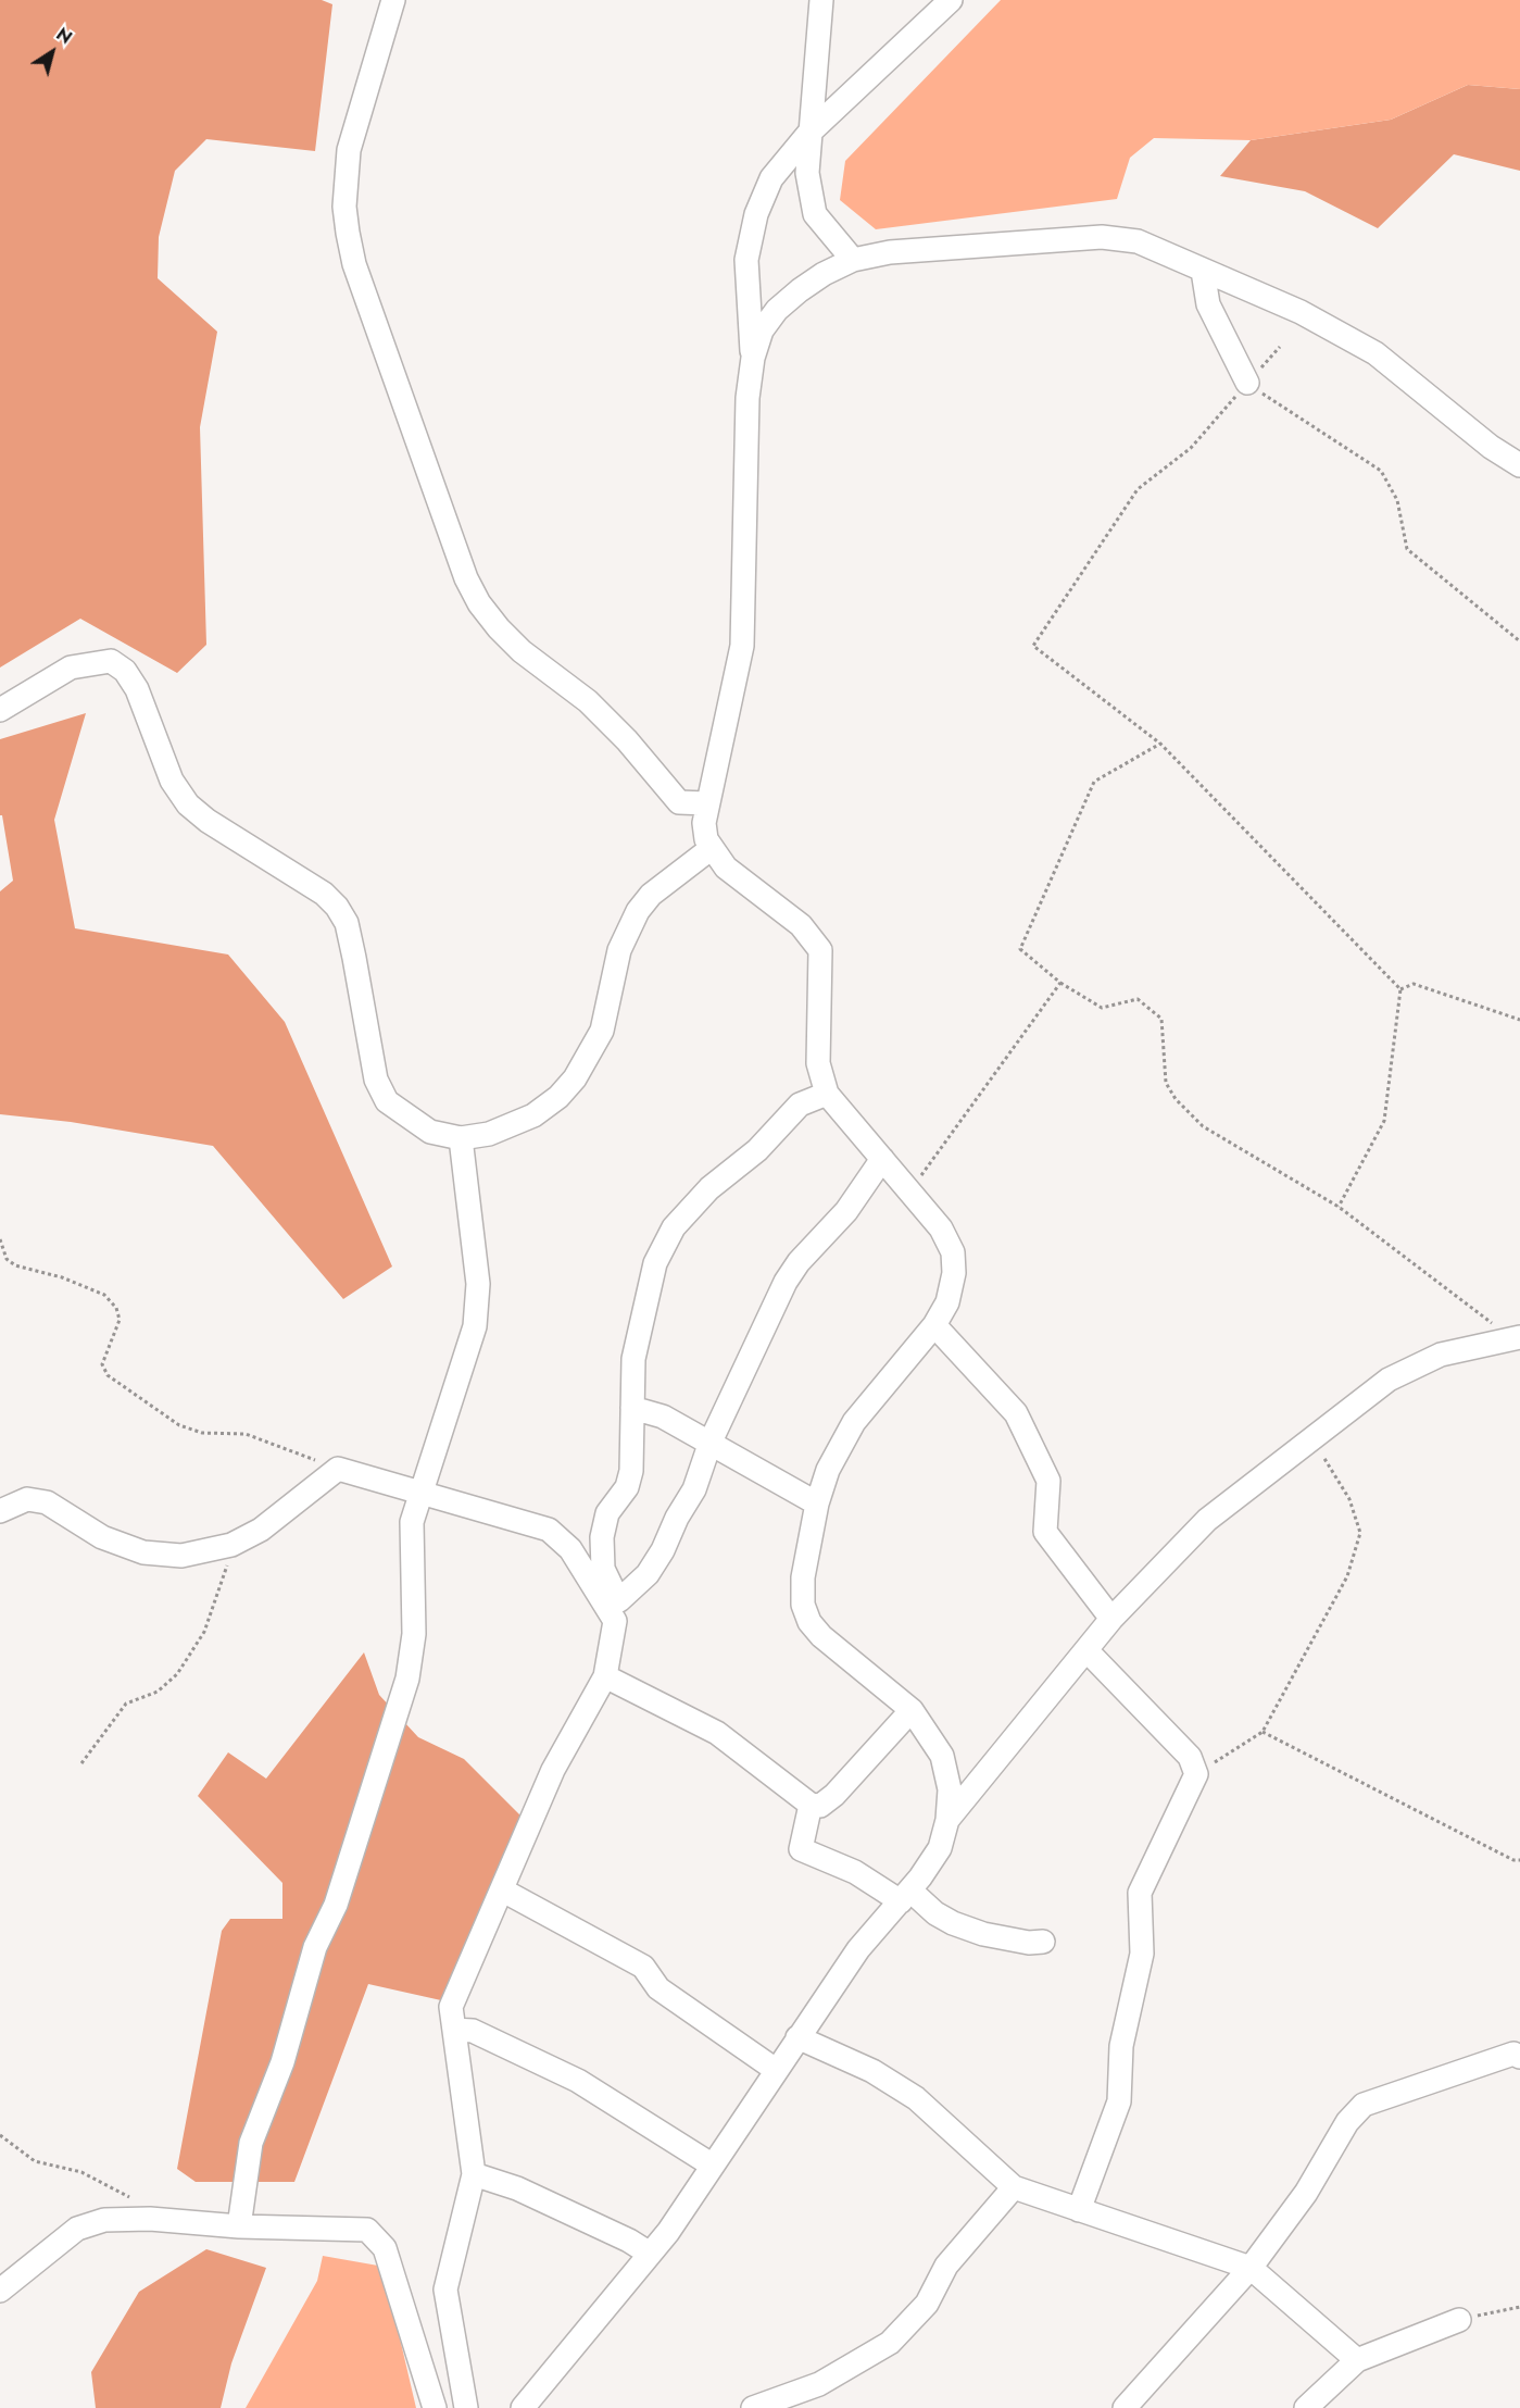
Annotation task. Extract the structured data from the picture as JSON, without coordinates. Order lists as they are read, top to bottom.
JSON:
{
  "north": "top right"
}
